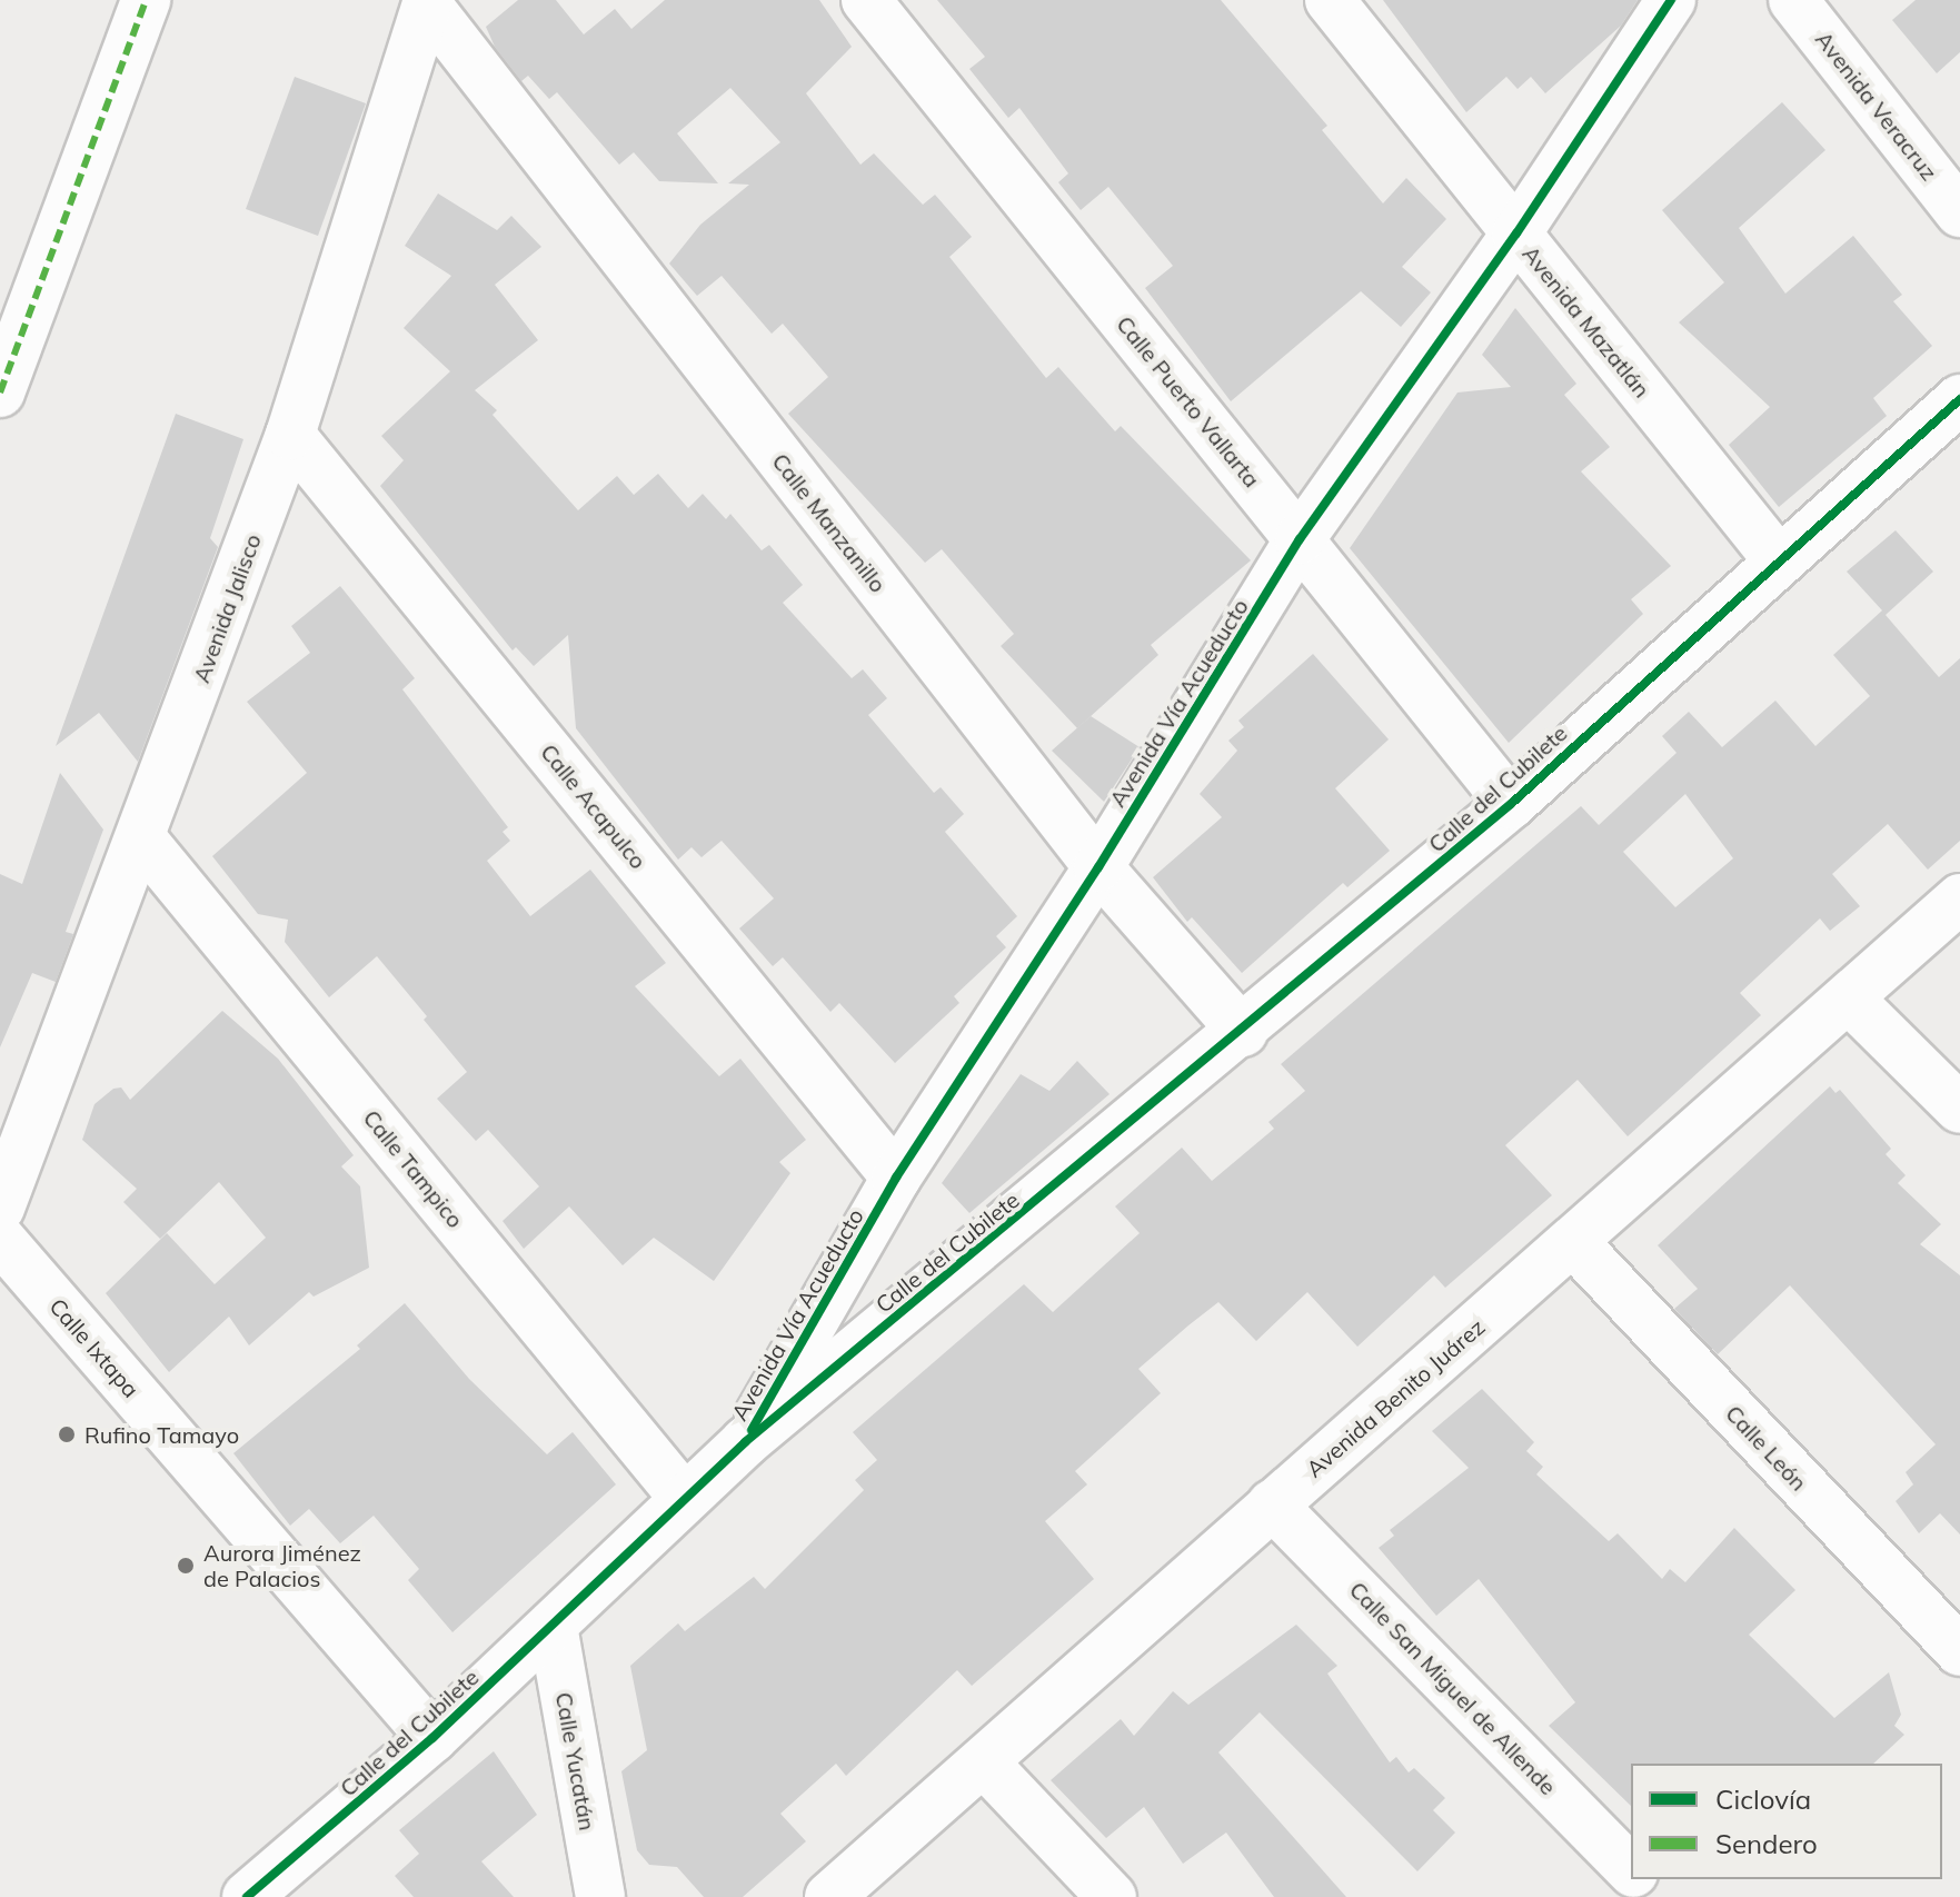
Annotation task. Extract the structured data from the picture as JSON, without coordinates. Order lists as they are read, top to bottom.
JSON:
{
  "streets": {
    "street": [
      "Avenida Veracruz",
      "Avenida Mazatlán",
      "Calle Puerto Vallarta",
      "Calle Manzanillo",
      "Avenida Jalisco",
      "Avenida Vía Acueducto",
      "Calle del Cubilete",
      "Calle Acapulco",
      "Calle Tampico",
      "Calle Ixtapa",
      "Avenida Benito Juárez",
      "Calle León",
      "Calle San Miguel de Allende",
      "Calle Yucatán"
    ]
  },
  "crossings": [
    ["Avenida Mazatlán", "Avenida Vía Acueducto"],
    ["Avenida Mazatlán", "Calle del Cubilete"],
    ["Calle Puerto Vallarta", "Avenida Vía Acueducto"],
    ["Calle Puerto Vallarta", "Calle del Cubilete"],
    ["Calle Manzanillo", "Avenida Jalisco"],
    ["Calle Manzanillo", "Avenida Vía Acueducto"],
    ["Calle Manzanillo", "Calle del Cubilete"],
    ["Avenida Jalisco", "Calle Acapulco"],
    ["Avenida Jalisco", "Calle Tampico"],
    ["Avenida Vía Acueducto", "Calle del Cubilete"],
    ["Avenida Vía Acueducto", "Calle Acapulco"],
    ["Calle del Cubilete", "Calle Tampico"],
    ["Calle del Cubilete", "Calle Ixtapa"],
    ["Calle del Cubilete", "Calle Yucatán"],
    ["Avenida Benito Juárez", "Calle León"],
    ["Avenida Benito Juárez", "Calle San Miguel de Allende"]
  ],
  "places": ["Rufino Tamayo", "Aurora Jiménez de Palacios"],
  "legend": ["Ciclovía", "Sendero"]
}
